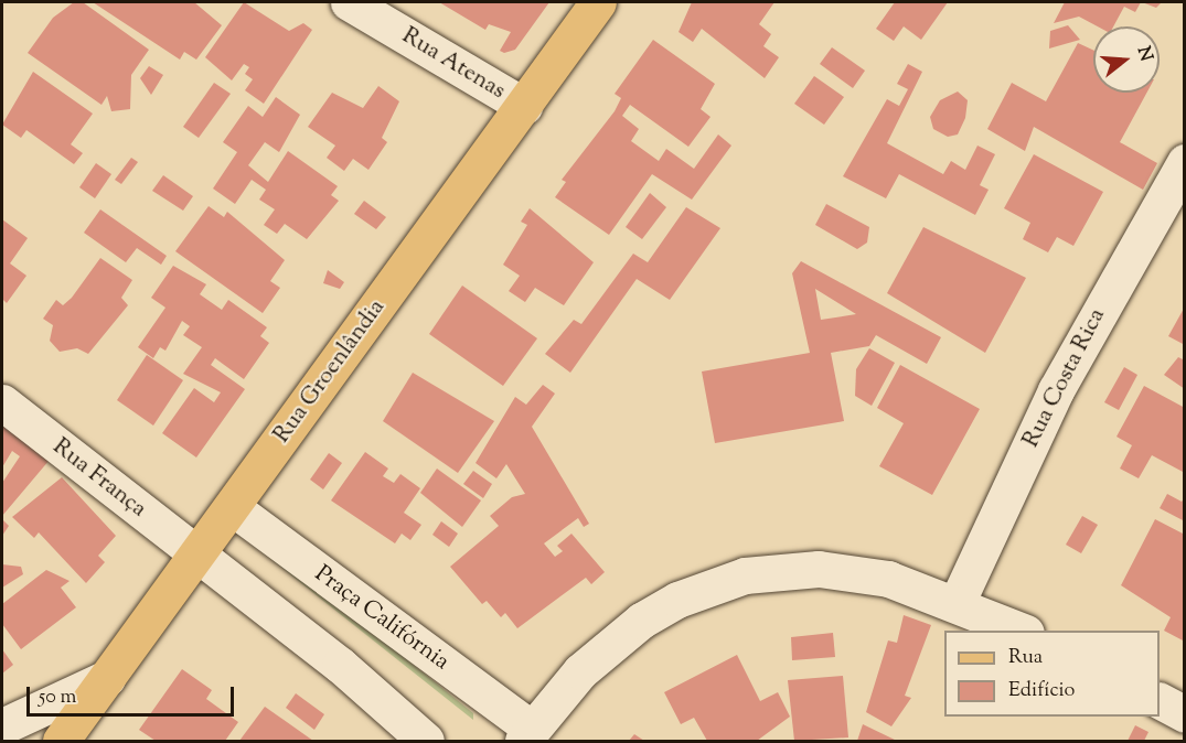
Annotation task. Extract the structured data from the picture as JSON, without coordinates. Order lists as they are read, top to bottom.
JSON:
{
  "streets": {
    "main road": ["Rua Groenlândia"],
    "street": [
      "Rua Atenas",
      "Rua Costa Rica",
      "Rua França",
      "Praça Califórnia"
    ]
  },
  "crossings": [
    ["Rua Atenas", "Rua Groenlândia"],
    ["Rua Groenlândia", "Rua França"],
    ["Rua Groenlândia", "Praça Califórnia"]
  ],
  "legend": ["Rua", "Edifício"],
  "scale_bar": "50 m",
  "north": "right"
}
